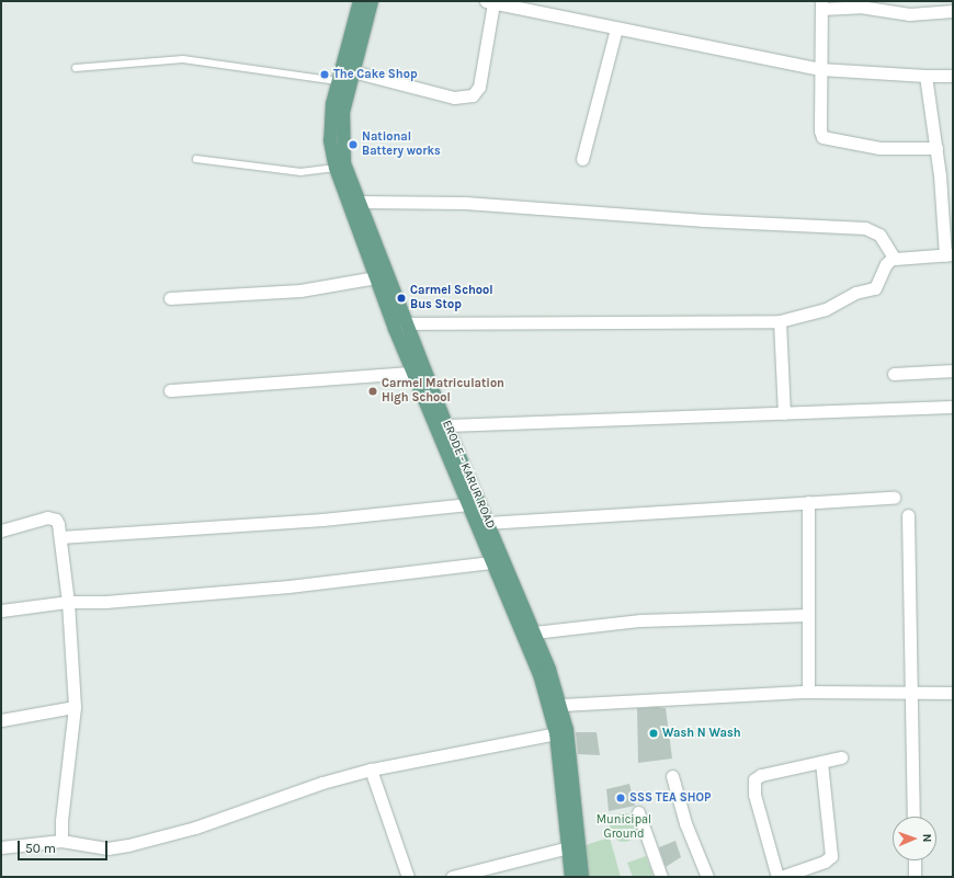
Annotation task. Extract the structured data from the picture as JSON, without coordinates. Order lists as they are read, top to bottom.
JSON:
{
  "streets": {
    "main road": ["ERODE - KARUR ROAD"]
  },
  "parks": ["Municipal Ground"],
  "places": [
    "The Cake Shop",
    "National Battery works",
    "Carmel School Bus Stop",
    "Carmel Matriculation High School",
    "Wash N Wash",
    "SSS TEA SHOP"
  ],
  "scale_bar": "50 m",
  "north": "right"
}
